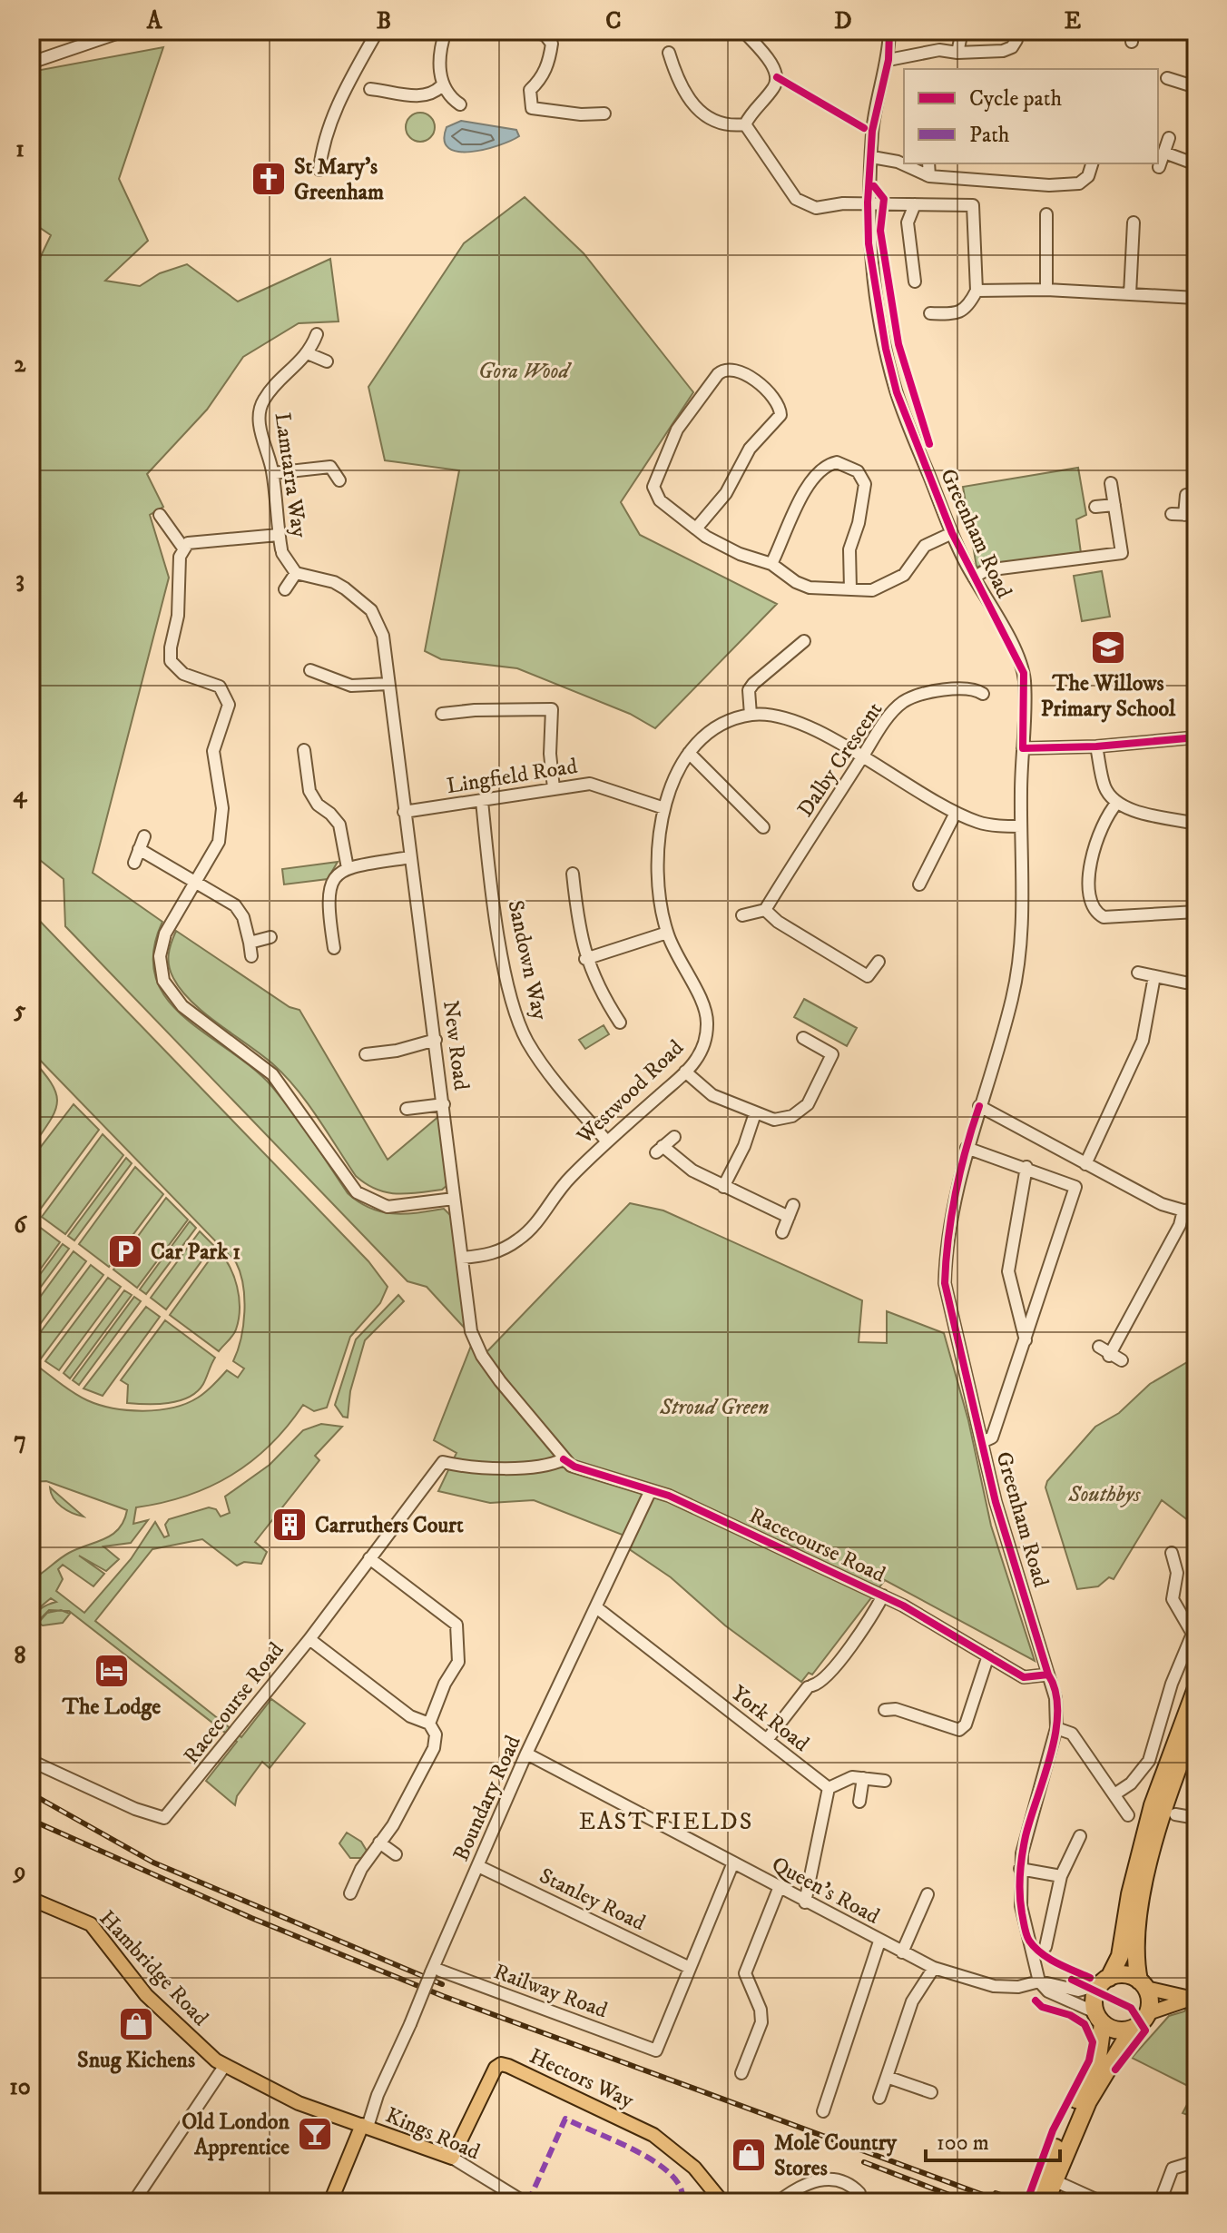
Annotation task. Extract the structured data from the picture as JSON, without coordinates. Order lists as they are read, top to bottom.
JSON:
{
  "streets": {
    "main road": [
      "Boundary Road",
      "Hambridge Road",
      "Hectors Way",
      "Kings Road"
    ],
    "street": [
      "Lamtarra Way",
      "Greenham Road",
      "Dalby Crescent",
      "Lingfield Road",
      "Sandown Way",
      "New Road",
      "Westwood Road",
      "Racecourse Road",
      "York Road",
      "Queen's Road",
      "Stanley Road",
      "Railway Road"
    ]
  },
  "crossings": [
    ["Lamtarra Way", "New Road"],
    ["Greenham Road", "Westwood Road"],
    ["Greenham Road", "Racecourse Road"],
    ["Greenham Road", "Queen's Road"],
    ["Dalby Crescent", "Westwood Road"],
    ["Lingfield Road", "Sandown Way"],
    ["Lingfield Road", "New Road"],
    ["Lingfield Road", "Westwood Road"],
    ["Sandown Way", "Westwood Road"],
    ["New Road", "Westwood Road"],
    ["New Road", "Racecourse Road"],
    ["Racecourse Road", "Boundary Road"],
    ["York Road", "Boundary Road"],
    ["Boundary Road", "Queen's Road"],
    ["Boundary Road", "Stanley Road"],
    ["Boundary Road", "Hambridge Road"],
    ["Boundary Road", "Railway Road"],
    ["Boundary Road", "Kings Road"],
    ["Stanley Road", "Railway Road"],
    ["Hambridge Road", "Kings Road"],
    ["Hectors Way", "Kings Road"]
  ],
  "districts": ["EAST FIELDS"],
  "parks": ["Gora Wood", "Stroud Green", "Southbys"],
  "places": {
    "church": ["St Mary's Greenham"],
    "school or university": ["The Willows Primary School"],
    "parking": ["Car Park 1"],
    "building": ["Carruthers Court"],
    "hotel": ["The Lodge"],
    "shop": ["Snug Kichens", "Mole Country Stores"],
    "bar": ["Old London Apprentice"]
  },
  "legend": ["Cycle path", "Path"],
  "scale_bar": "100 m",
  "grid": {
    "columns": [
      "A",
      "B",
      "C",
      "D",
      "E"
    ],
    "rows": [
      "1",
      "2",
      "3",
      "4",
      "5",
      "6",
      "7",
      "8",
      "9",
      "10"
    ]
  }
}
